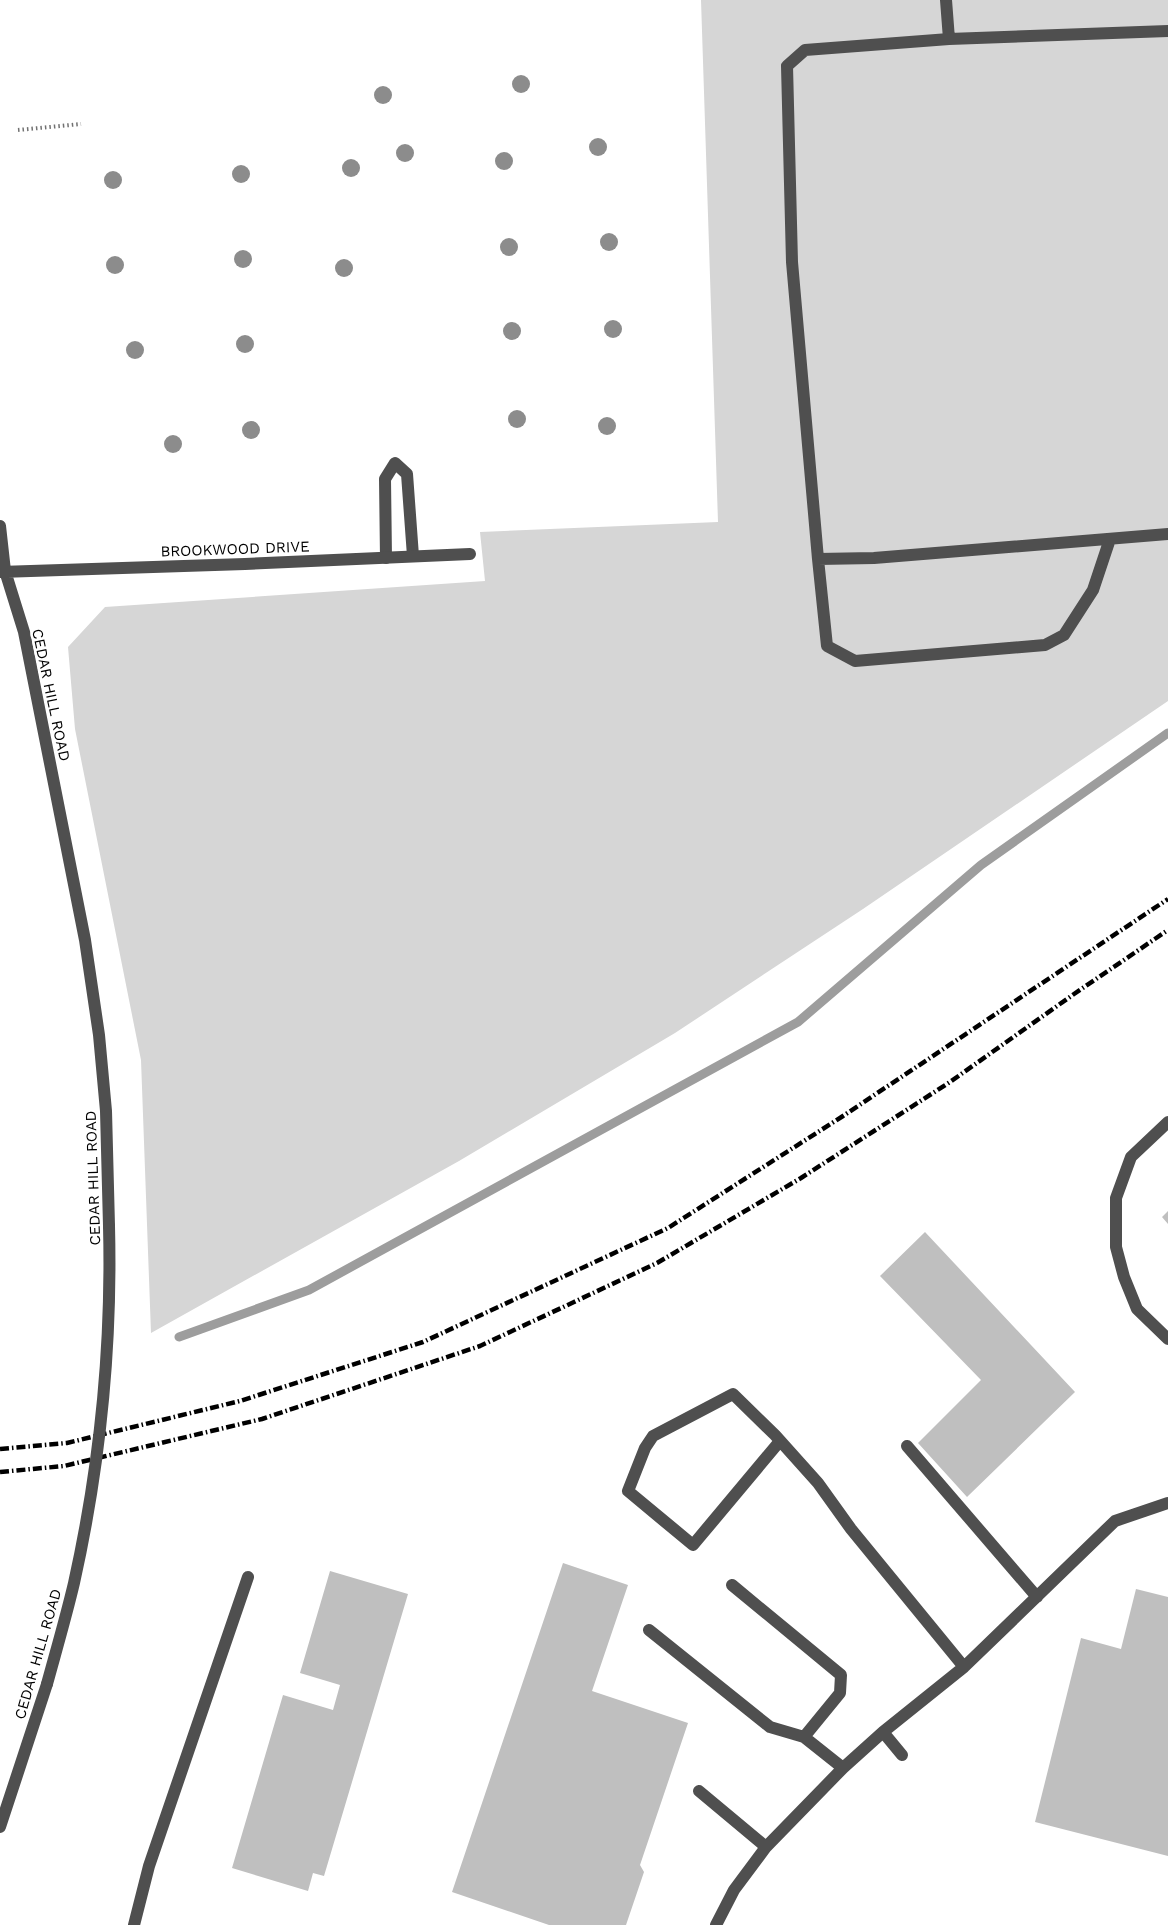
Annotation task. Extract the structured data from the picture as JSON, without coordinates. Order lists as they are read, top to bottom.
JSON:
{
  "streets": {
    "street": ["BROOKWOOD DRIVE", "CEDAR HILL ROAD"]
  },
  "crossings": [
    ["BROOKWOOD DRIVE", "CEDAR HILL ROAD"]
  ]
}
